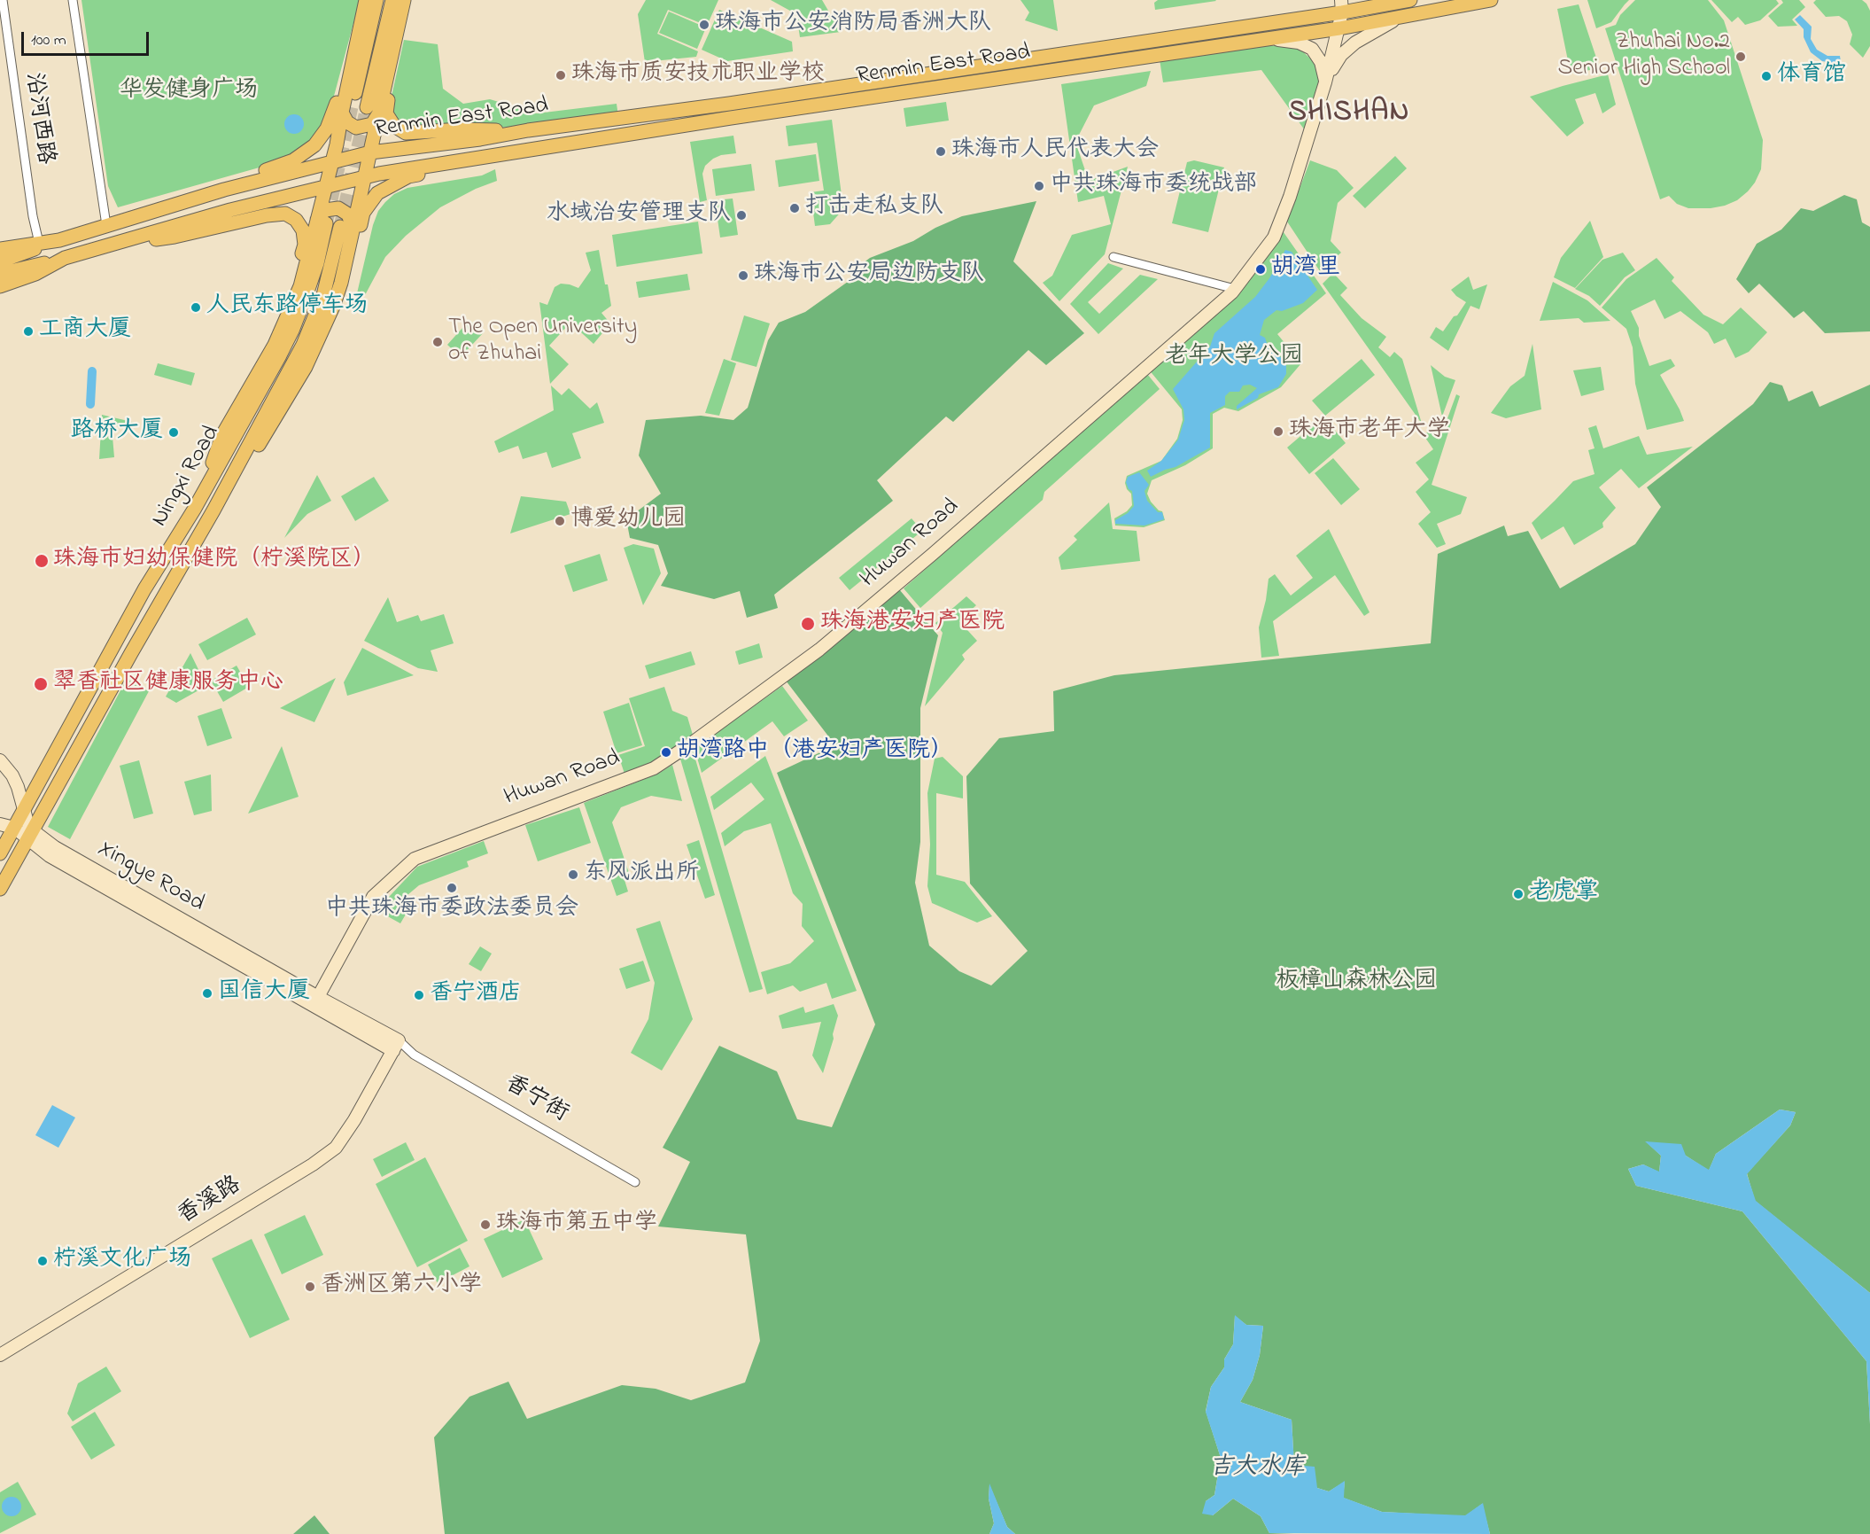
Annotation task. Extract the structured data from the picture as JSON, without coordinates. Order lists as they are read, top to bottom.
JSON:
{
  "streets": {
    "main road": ["Renmin East Road", "Ningxi Road"],
    "street": [
      "沿河西路",
      "Huwan Road",
      "Xingye Road",
      "香宁街",
      "香溪路"
    ]
  },
  "crossings": [
    ["Renmin East Road", "沿河西路"],
    ["Ningxi Road", "Xingye Road"],
    ["Huwan Road", "Xingye Road"],
    ["Huwan Road", "香宁街"],
    ["Xingye Road", "香宁街"],
    ["香宁街", "香溪路"]
  ],
  "districts": ["SHISHAN"],
  "water": ["吉大水库"],
  "parks": ["华发健身广场", "老年大学公园", "板樟山森林公园"],
  "places": [
    "珠海市公安消防局香洲大队",
    "Zhuhai No.2 Senior High School",
    "珠海市质安技术职业学校",
    "体育馆",
    "珠海市人民代表大会",
    "中共珠海市委统战部",
    "打击走私支队",
    "水域治安管理支队",
    "胡湾里",
    "珠海市公安局边防支队",
    "人民东路停车场",
    "工商大厦",
    "The Open University of Zhuhai",
    "珠海市老年大学",
    "路桥大厦",
    "博爱幼儿园",
    "珠海市妇幼保健院（柠溪院区）",
    "珠海港安妇产医院",
    "翠香社区健康服务中心",
    "胡湾路中（港安妇产医院）",
    "东风派出所",
    "中共珠海市委政法委员会",
    "老虎掌",
    "国信大厦",
    "香宁酒店",
    "珠海市第五中学",
    "柠溪文化广场",
    "香洲区第六小学"
  ],
  "scale_bar": "100 m"
}
